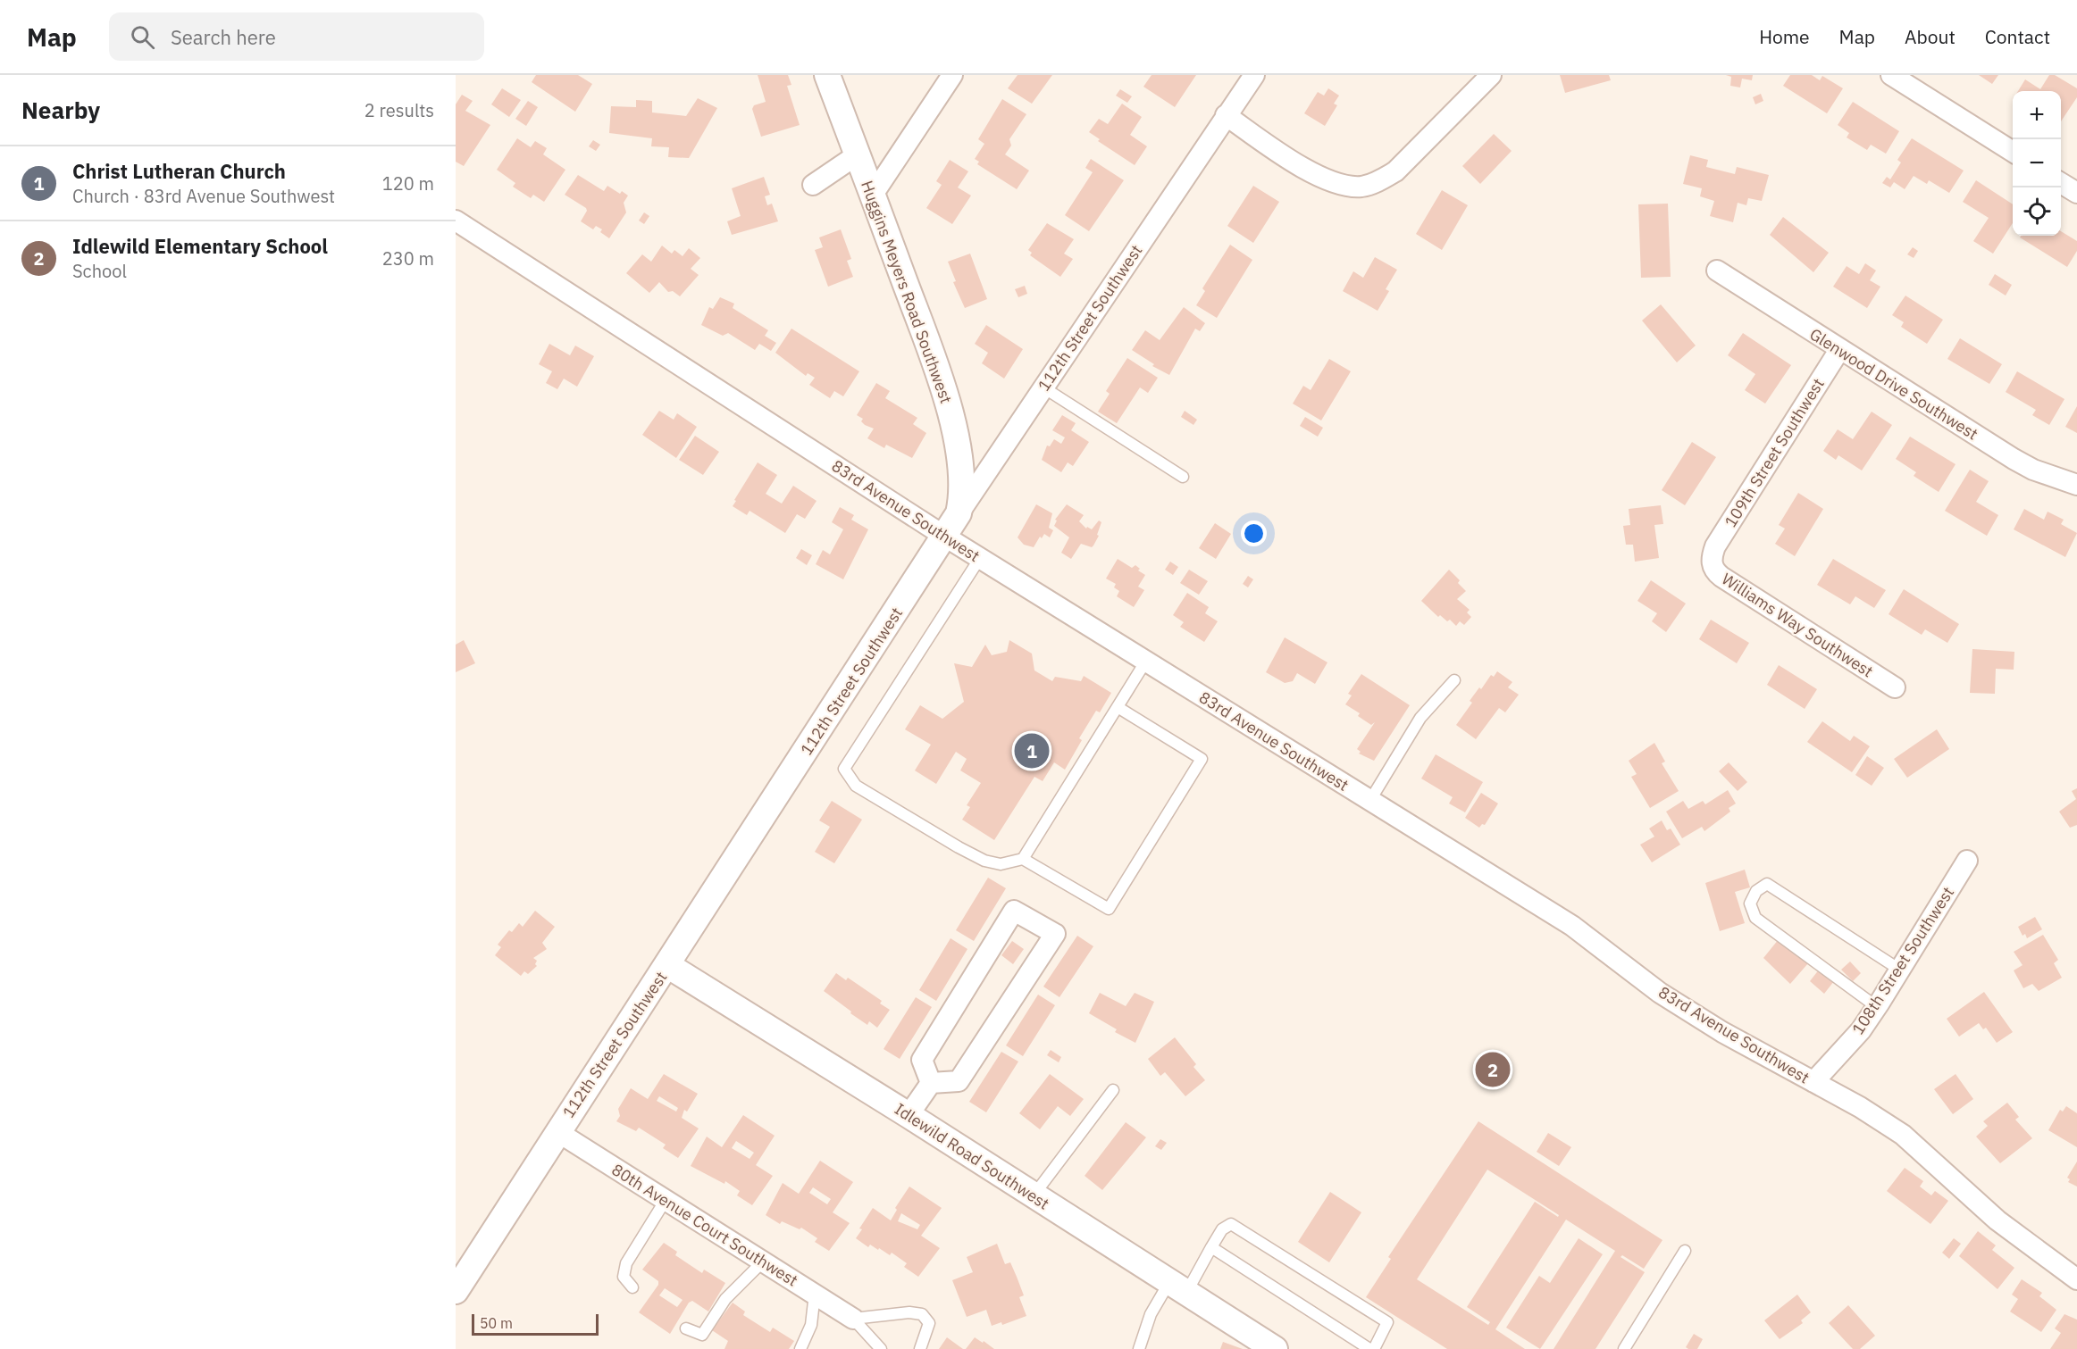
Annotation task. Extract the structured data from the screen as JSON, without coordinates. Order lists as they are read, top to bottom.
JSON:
{
  "streets": {
    "street": [
      "Huggins Meyers Road Southwest",
      "112th Street Southwest",
      "Glenwood Drive Southwest",
      "109th Street Southwest",
      "83rd Avenue Southwest",
      "Williams Way Southwest",
      "108th Street Southwest",
      "Idlewild Road Southwest",
      "80th Avenue Court Southwest"
    ]
  },
  "crossings": [
    ["Huggins Meyers Road Southwest", "112th Street Southwest"],
    ["112th Street Southwest", "83rd Avenue Southwest"],
    ["112th Street Southwest", "Idlewild Road Southwest"],
    ["112th Street Southwest", "80th Avenue Court Southwest"],
    ["Glenwood Drive Southwest", "109th Street Southwest"],
    ["109th Street Southwest", "Williams Way Southwest"],
    ["83rd Avenue Southwest", "108th Street Southwest"]
  ],
  "scale_bar": "50 m",
  "page": {
    "header": "Map",
    "search": "Search here",
    "nav": [
      "Home",
      "Map",
      "About",
      "Contact"
    ],
    "heading": ["Nearby", "2 results"],
    "map_buttons": ["+", "−"],
    "list": [
      {
        "mark": "1",
        "name": "Christ Lutheran Church",
        "note": "Church · 83rd Avenue Southwest",
        "value": "120 m"
      },
      {
        "mark": "2",
        "name": "Idlewild Elementary School",
        "note": "School",
        "value": "230 m"
      }
    ],
    "pins": ["1", "2"],
    "scale": "50 m"
  }
}
